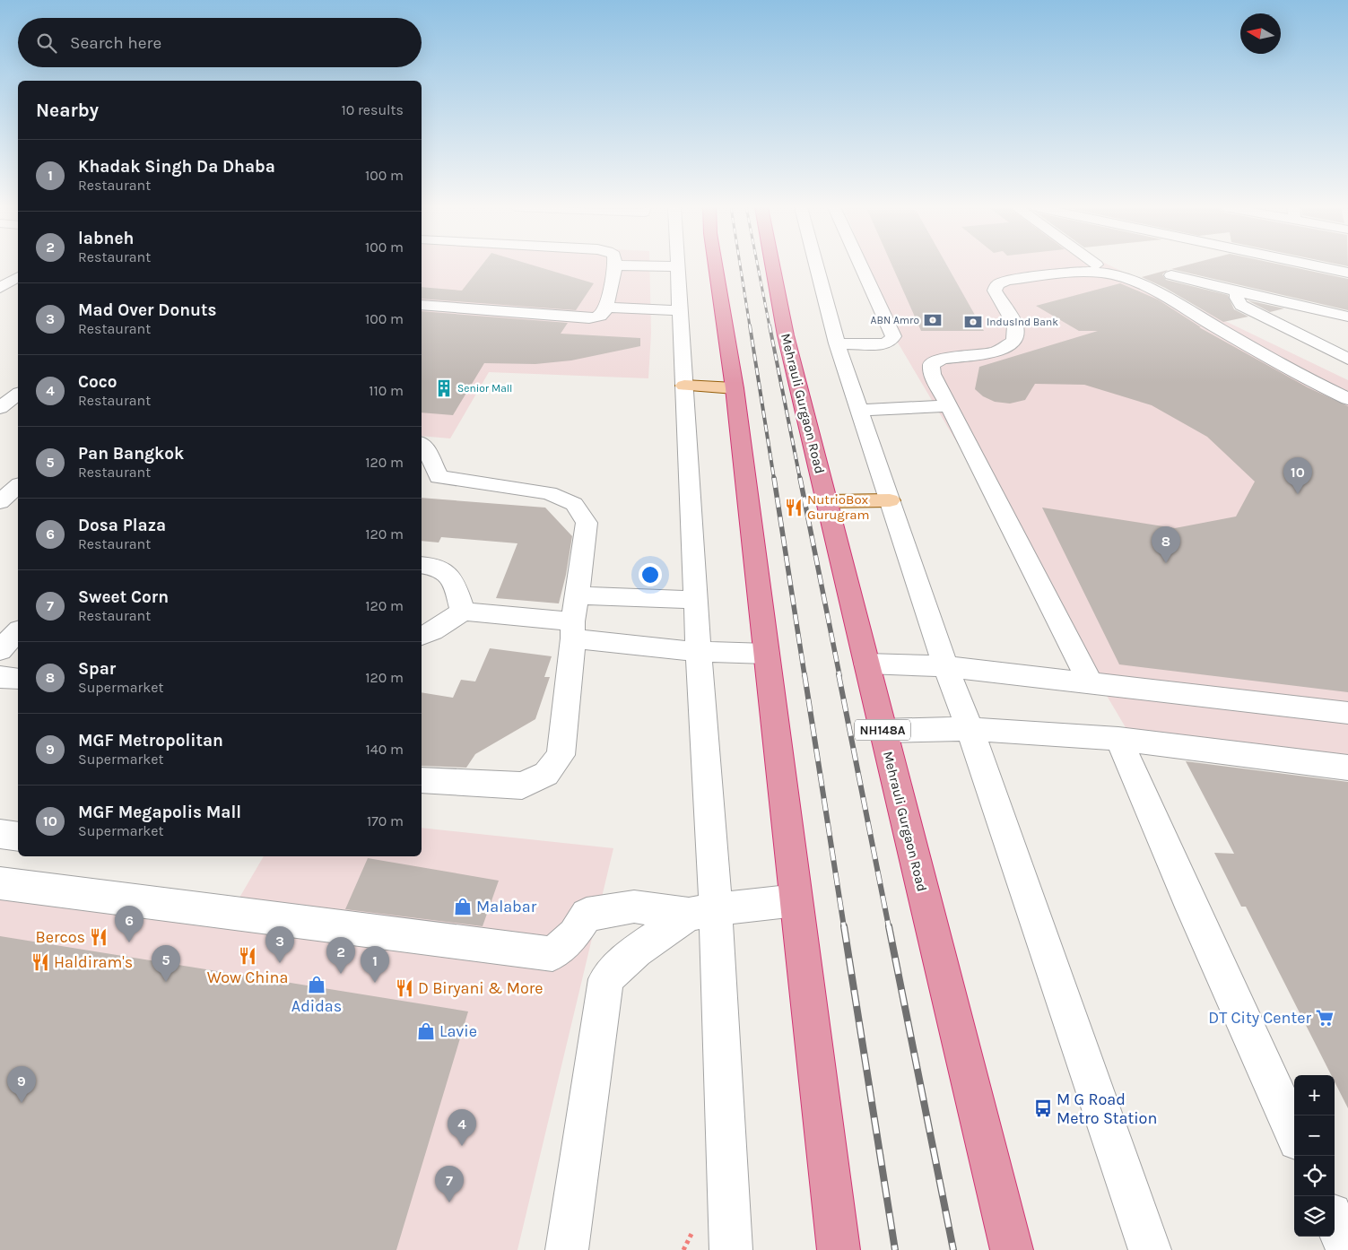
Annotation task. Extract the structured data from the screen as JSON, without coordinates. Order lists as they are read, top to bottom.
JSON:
{
  "streets": {
    "highway": ["Mehrauli Gurgaon Road", "NH148A"]
  },
  "places": {
    "bank": ["ABN Amro", "IndusInd Bank"],
    "building": ["Senior Mall"],
    "restaurant": [
      "NutrioBox Gurugram",
      "Bercos",
      "Wow China",
      "Haldiram's",
      "D Biryani & More"
    ],
    "shop": ["Malabar", "Adidas", "Lavie"],
    "supermarket": ["DT City Center"],
    "bus stop": ["M G Road Metro Station"]
  },
  "north": "left",
  "page": {
    "search": "Search here",
    "heading": ["Nearby", "10 results"],
    "list": [
      {
        "mark": "1",
        "name": "Khadak Singh Da Dhaba",
        "note": "Restaurant",
        "value": "100 m"
      },
      {
        "mark": "2",
        "name": "labneh",
        "note": "Restaurant",
        "value": "100 m"
      },
      {
        "mark": "3",
        "name": "Mad Over Donuts",
        "note": "Restaurant",
        "value": "100 m"
      },
      {
        "mark": "4",
        "name": "Coco",
        "note": "Restaurant",
        "value": "110 m"
      },
      {
        "mark": "5",
        "name": "Pan Bangkok",
        "note": "Restaurant",
        "value": "120 m"
      },
      {
        "mark": "6",
        "name": "Dosa Plaza",
        "note": "Restaurant",
        "value": "120 m"
      },
      {
        "mark": "7",
        "name": "Sweet Corn",
        "note": "Restaurant",
        "value": "120 m"
      },
      {
        "mark": "8",
        "name": "Spar",
        "note": "Supermarket",
        "value": "120 m"
      },
      {
        "mark": "9",
        "name": "MGF Metropolitan",
        "note": "Supermarket",
        "value": "140 m"
      },
      {
        "mark": "10",
        "name": "MGF Megapolis Mall",
        "note": "Supermarket",
        "value": "170 m"
      }
    ],
    "pins": [
      "10",
      "8",
      "6",
      "3",
      "2",
      "5",
      "1",
      "9",
      "4",
      "7"
    ],
    "map_buttons": ["+", "−"]
  }
}
